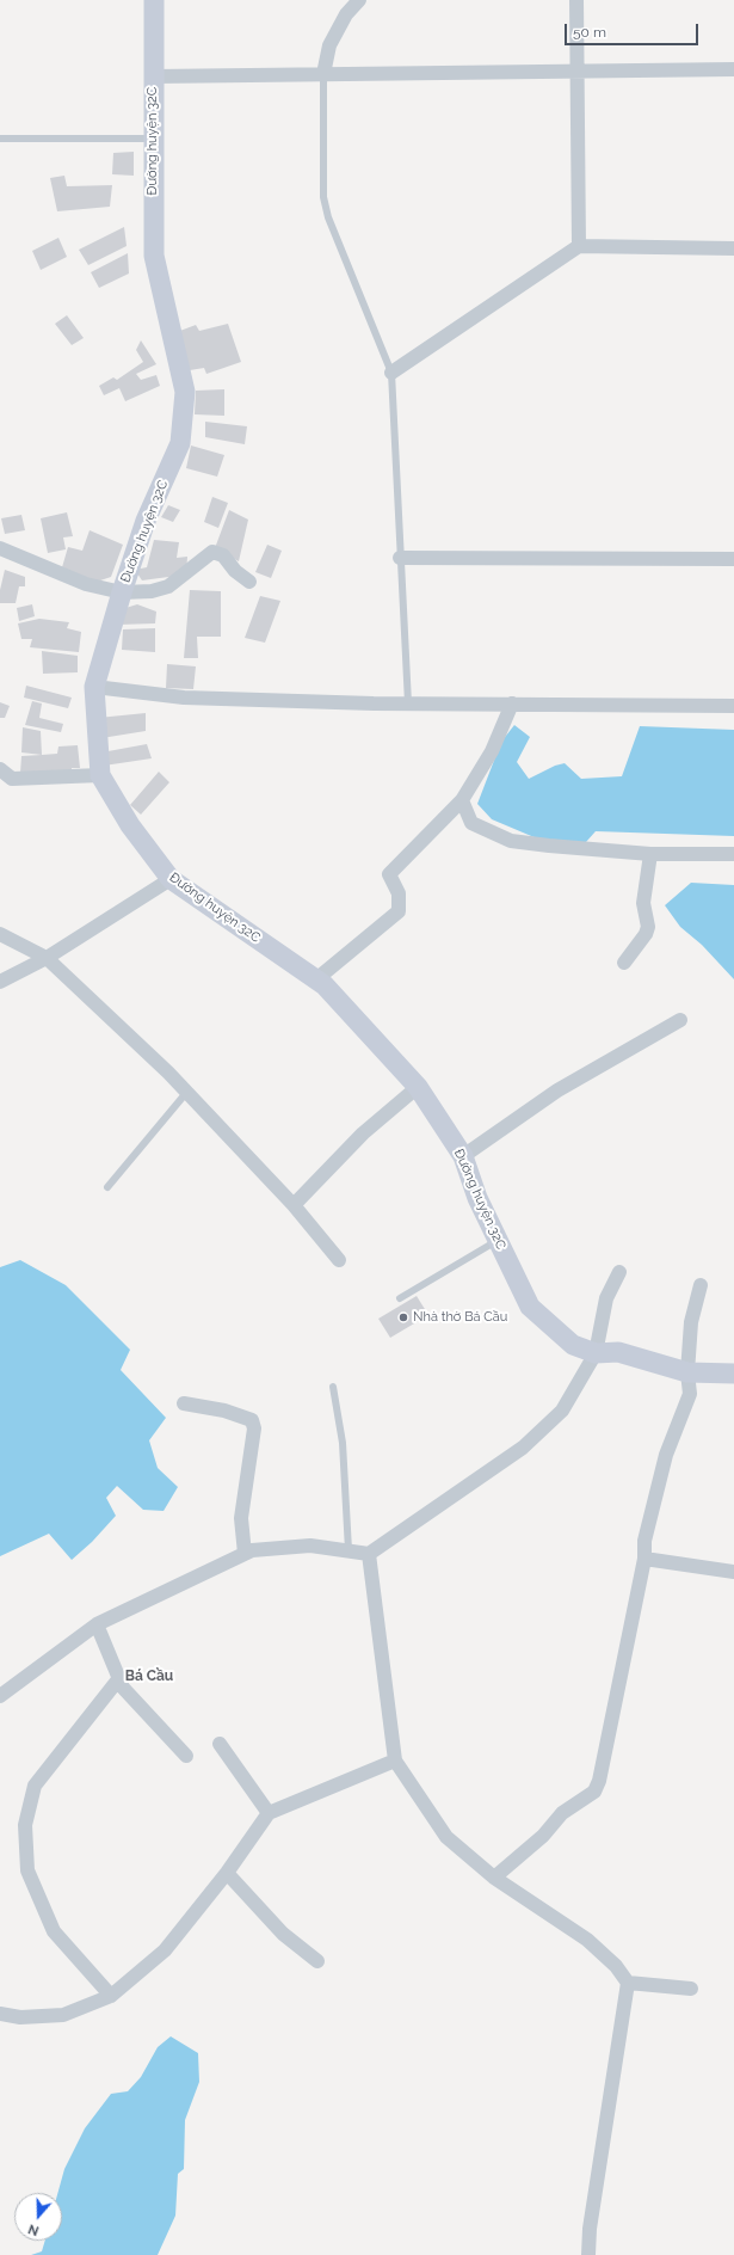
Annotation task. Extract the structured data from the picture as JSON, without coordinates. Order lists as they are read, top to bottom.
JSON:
{
  "streets": {
    "street": ["Đường huyện 32C"]
  },
  "districts": ["Bá Cầu"],
  "places": ["Nhà thờ Bá Cầu"],
  "scale_bar": "50 m",
  "north": "bottom"
}
